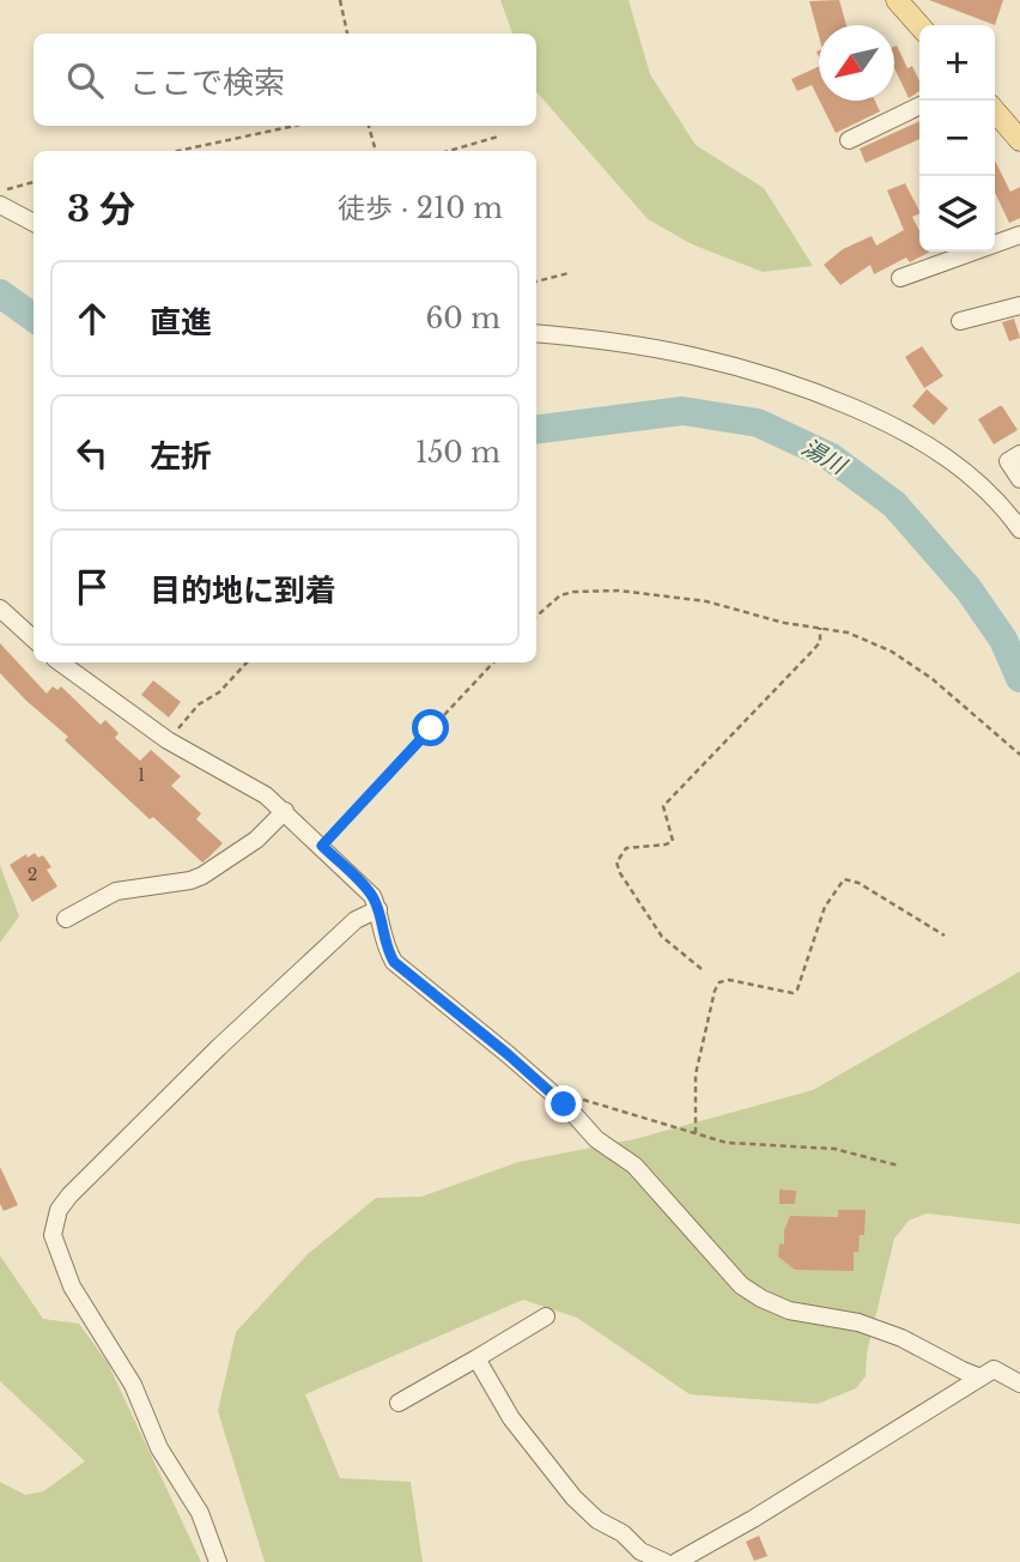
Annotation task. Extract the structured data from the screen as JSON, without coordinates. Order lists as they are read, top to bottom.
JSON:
{
  "water": ["湯川"],
  "house_numbers": ["1", "2"],
  "north": "bottom left",
  "page": {
    "map_buttons": ["+", "−"],
    "search": "ここで検索",
    "heading": ["3 分", "徒歩 · 210 m"],
    "list": [
      ["直進", "60 m"],
      ["左折", "150 m"],
      "目的地に到着"
    ]
  }
}
